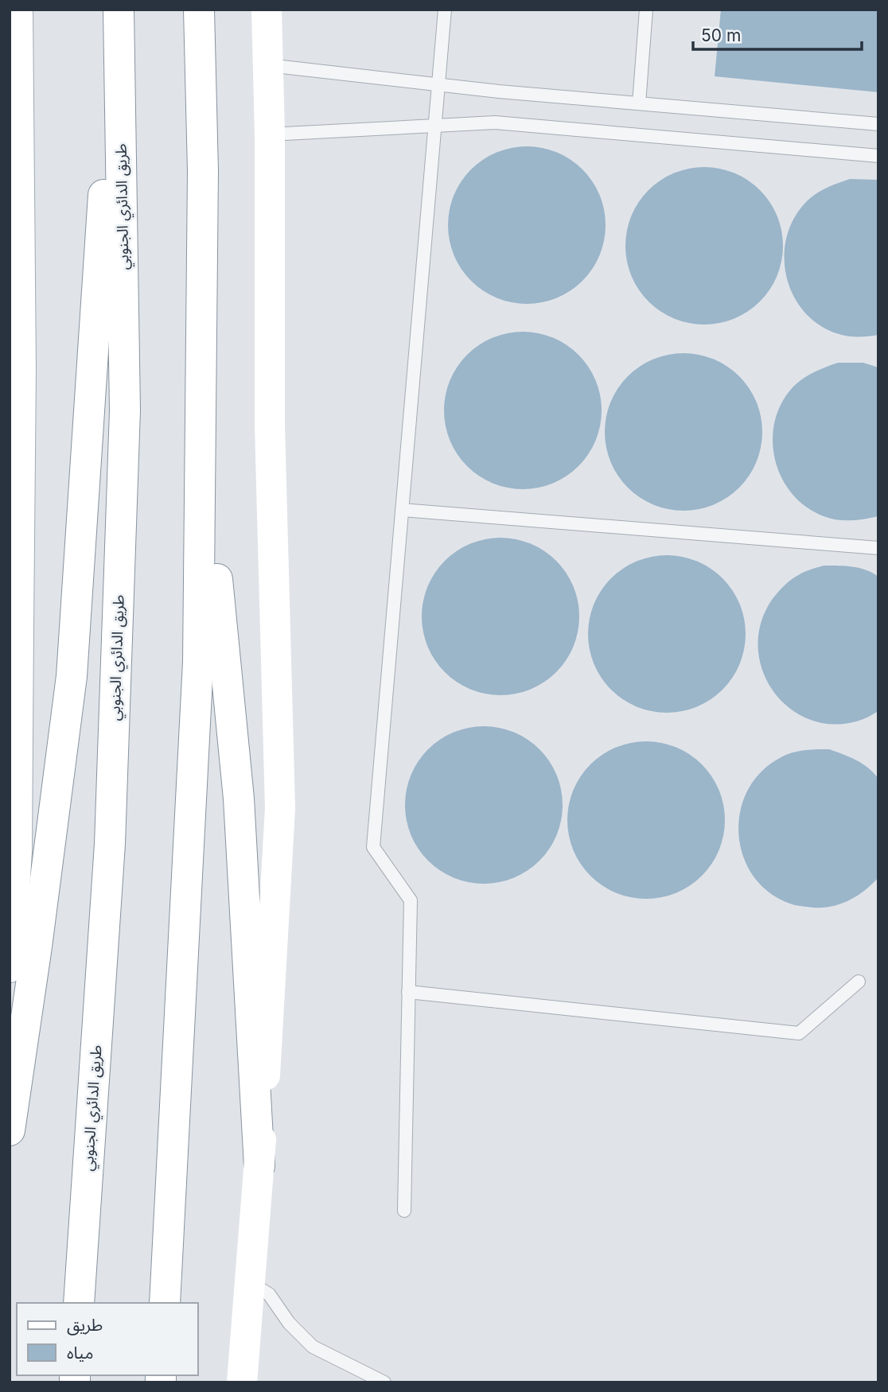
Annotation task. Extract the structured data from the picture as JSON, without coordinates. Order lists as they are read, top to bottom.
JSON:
{
  "streets": {
    "main road": ["طريق الدائري الجنوبي"]
  },
  "legend": ["طريق", "مياه"],
  "scale_bar": "50 m"
}
